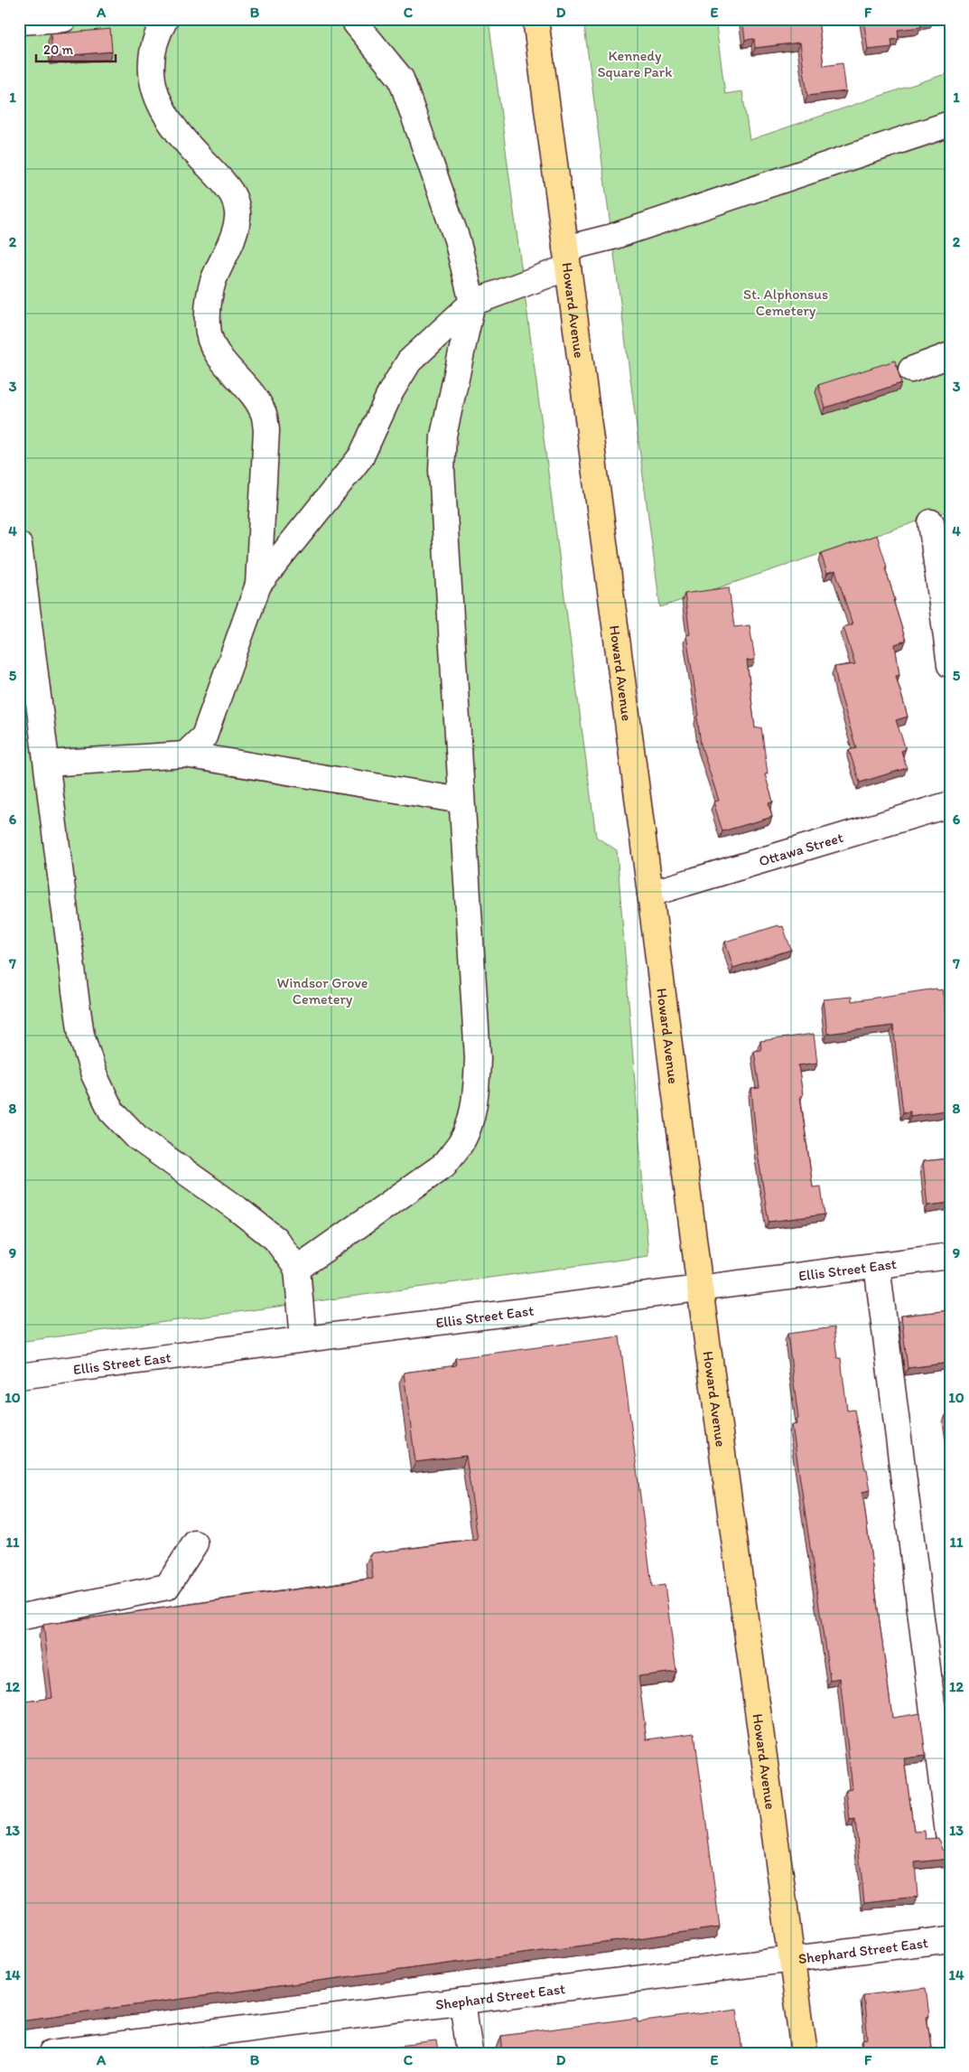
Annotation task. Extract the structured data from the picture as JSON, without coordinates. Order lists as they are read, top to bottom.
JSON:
{
  "streets": {
    "main road": ["Howard Avenue"],
    "street": ["Ottawa Street", "Ellis Street East", "Shephard Street East"]
  },
  "crossings": [
    ["Howard Avenue", "Ottawa Street"],
    ["Howard Avenue", "Ellis Street East"],
    ["Howard Avenue", "Shephard Street East"]
  ],
  "parks": ["Kennedy Square Park", "St. Alphonsus Cemetery", "Windsor Grove Cemetery"],
  "scale_bar": "20 m",
  "grid": {
    "columns": [
      "A",
      "B",
      "C",
      "D",
      "E",
      "F"
    ],
    "rows": [
      "1",
      "2",
      "3",
      "4",
      "5",
      "6",
      "7",
      "8",
      "9",
      "10",
      "11",
      "12",
      "13",
      "14"
    ]
  }
}
